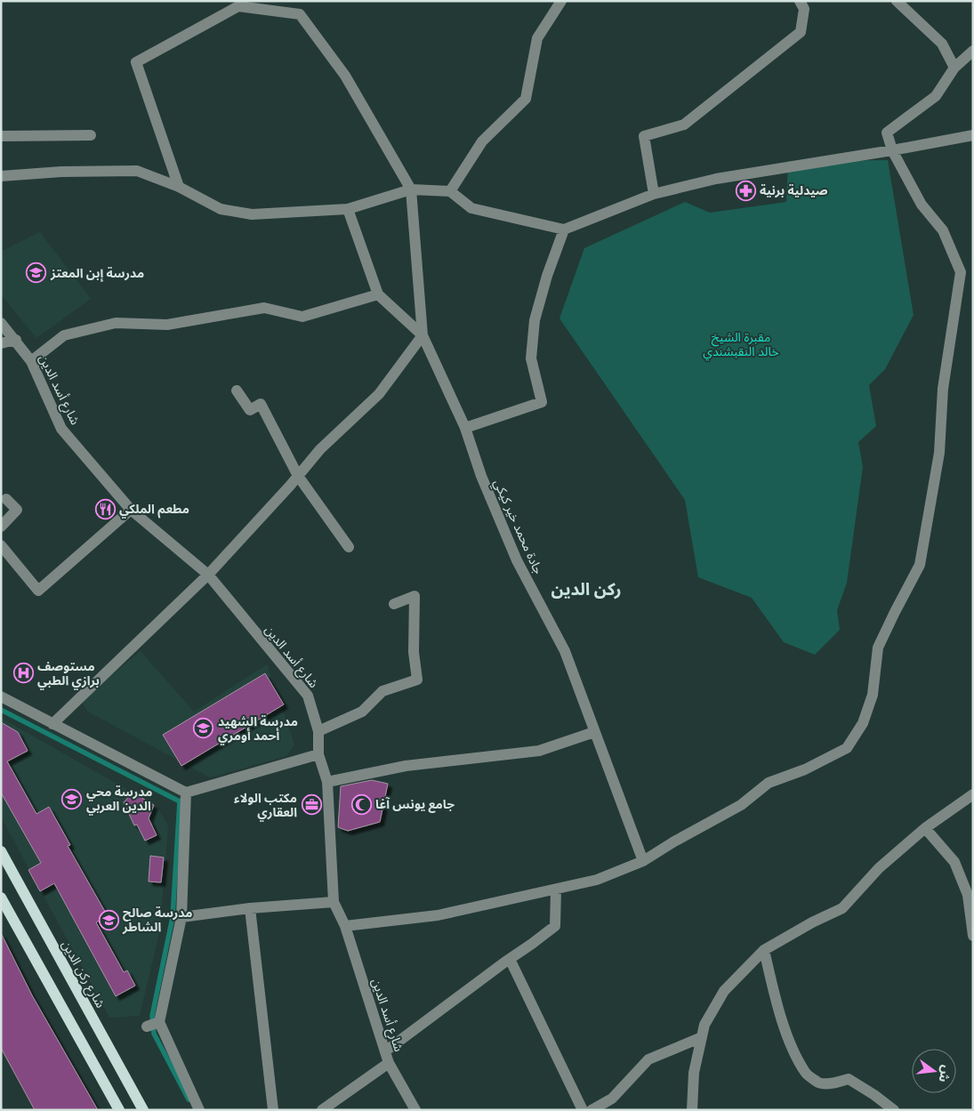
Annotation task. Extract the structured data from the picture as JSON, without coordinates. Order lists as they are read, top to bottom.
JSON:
{
  "streets": {
    "main road": ["شارع ركن الدين"],
    "street": ["شارع أسد الدين", "جادة محمد خير كيكي"]
  },
  "districts": ["ركن الدين"],
  "parks": ["مقبرة الشيخ خالد النقبشندي"],
  "places": {
    "pharmacy": ["صيدلية برنية"],
    "school or university": [
      "مدرسة إبن المعتز",
      "مدرسة الشهيد أحمد أومري",
      "مدرسة محي الدين العربي",
      "مدرسة صالح الشاطر"
    ],
    "restaurant": ["مطعم الملكي"],
    "hospital": ["مستوصف برازي الطبي"],
    "mosque": ["جامع يونس آغا"],
    "office": ["مكتب الولاء العقاري"]
  },
  "north": "right"
}
